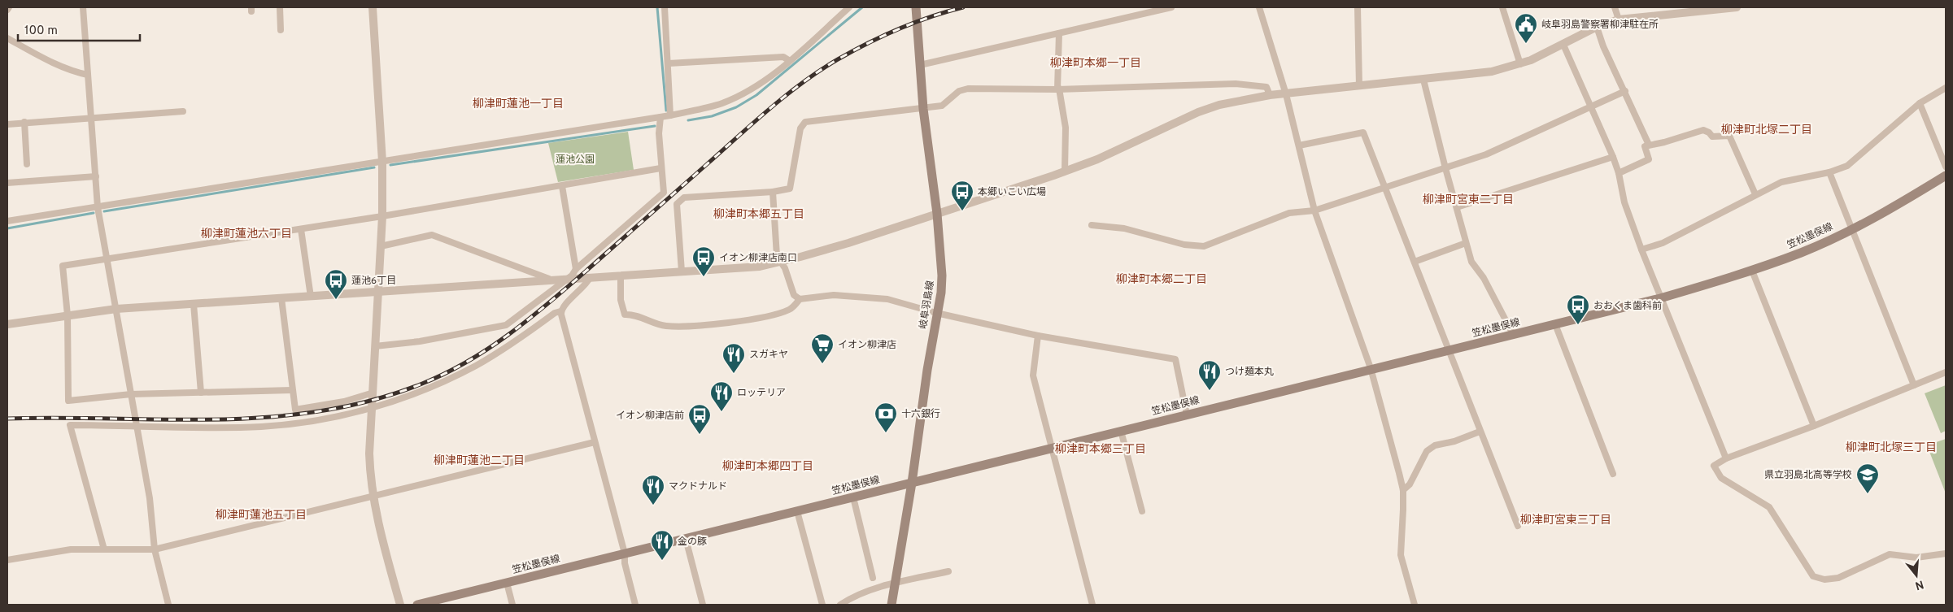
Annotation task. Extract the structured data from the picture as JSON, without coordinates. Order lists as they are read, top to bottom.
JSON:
{
  "streets": {
    "main road": ["笠松墨俣線", "岐阜羽島線"]
  },
  "crossings": [
    ["笠松墨俣線", "岐阜羽島線"]
  ],
  "districts": [
    "柳津町本郷一丁目",
    "柳津町蓮池一丁目",
    "柳津町北塚二丁目",
    "柳津町宮東二丁目",
    "柳津町本郷五丁目",
    "柳津町蓮池六丁目",
    "柳津町本郷二丁目",
    "柳津町北塚三丁目",
    "柳津町本郷三丁目",
    "柳津町蓮池二丁目",
    "柳津町本郷四丁目",
    "柳津町蓮池五丁目",
    "柳津町宮東三丁目"
  ],
  "parks": ["蓮池公園"],
  "places": {
    "public building": ["岐阜羽島警察署柳津駐在所"],
    "bus stop": [
      "本郷いこい広場",
      "イオン柳津店南口",
      "蓮池6丁目",
      "おおくま歯科前",
      "イオン柳津店前"
    ],
    "supermarket": ["イオン柳津店"],
    "restaurant": [
      "スガキヤ",
      "つけ麺本丸",
      "ロッテリア",
      "マクドナルド",
      "金の豚"
    ],
    "bank": ["十六銀行"],
    "school or university": ["県立羽島北高等学校"]
  },
  "scale_bar": "100 m",
  "north": "bottom"
}
